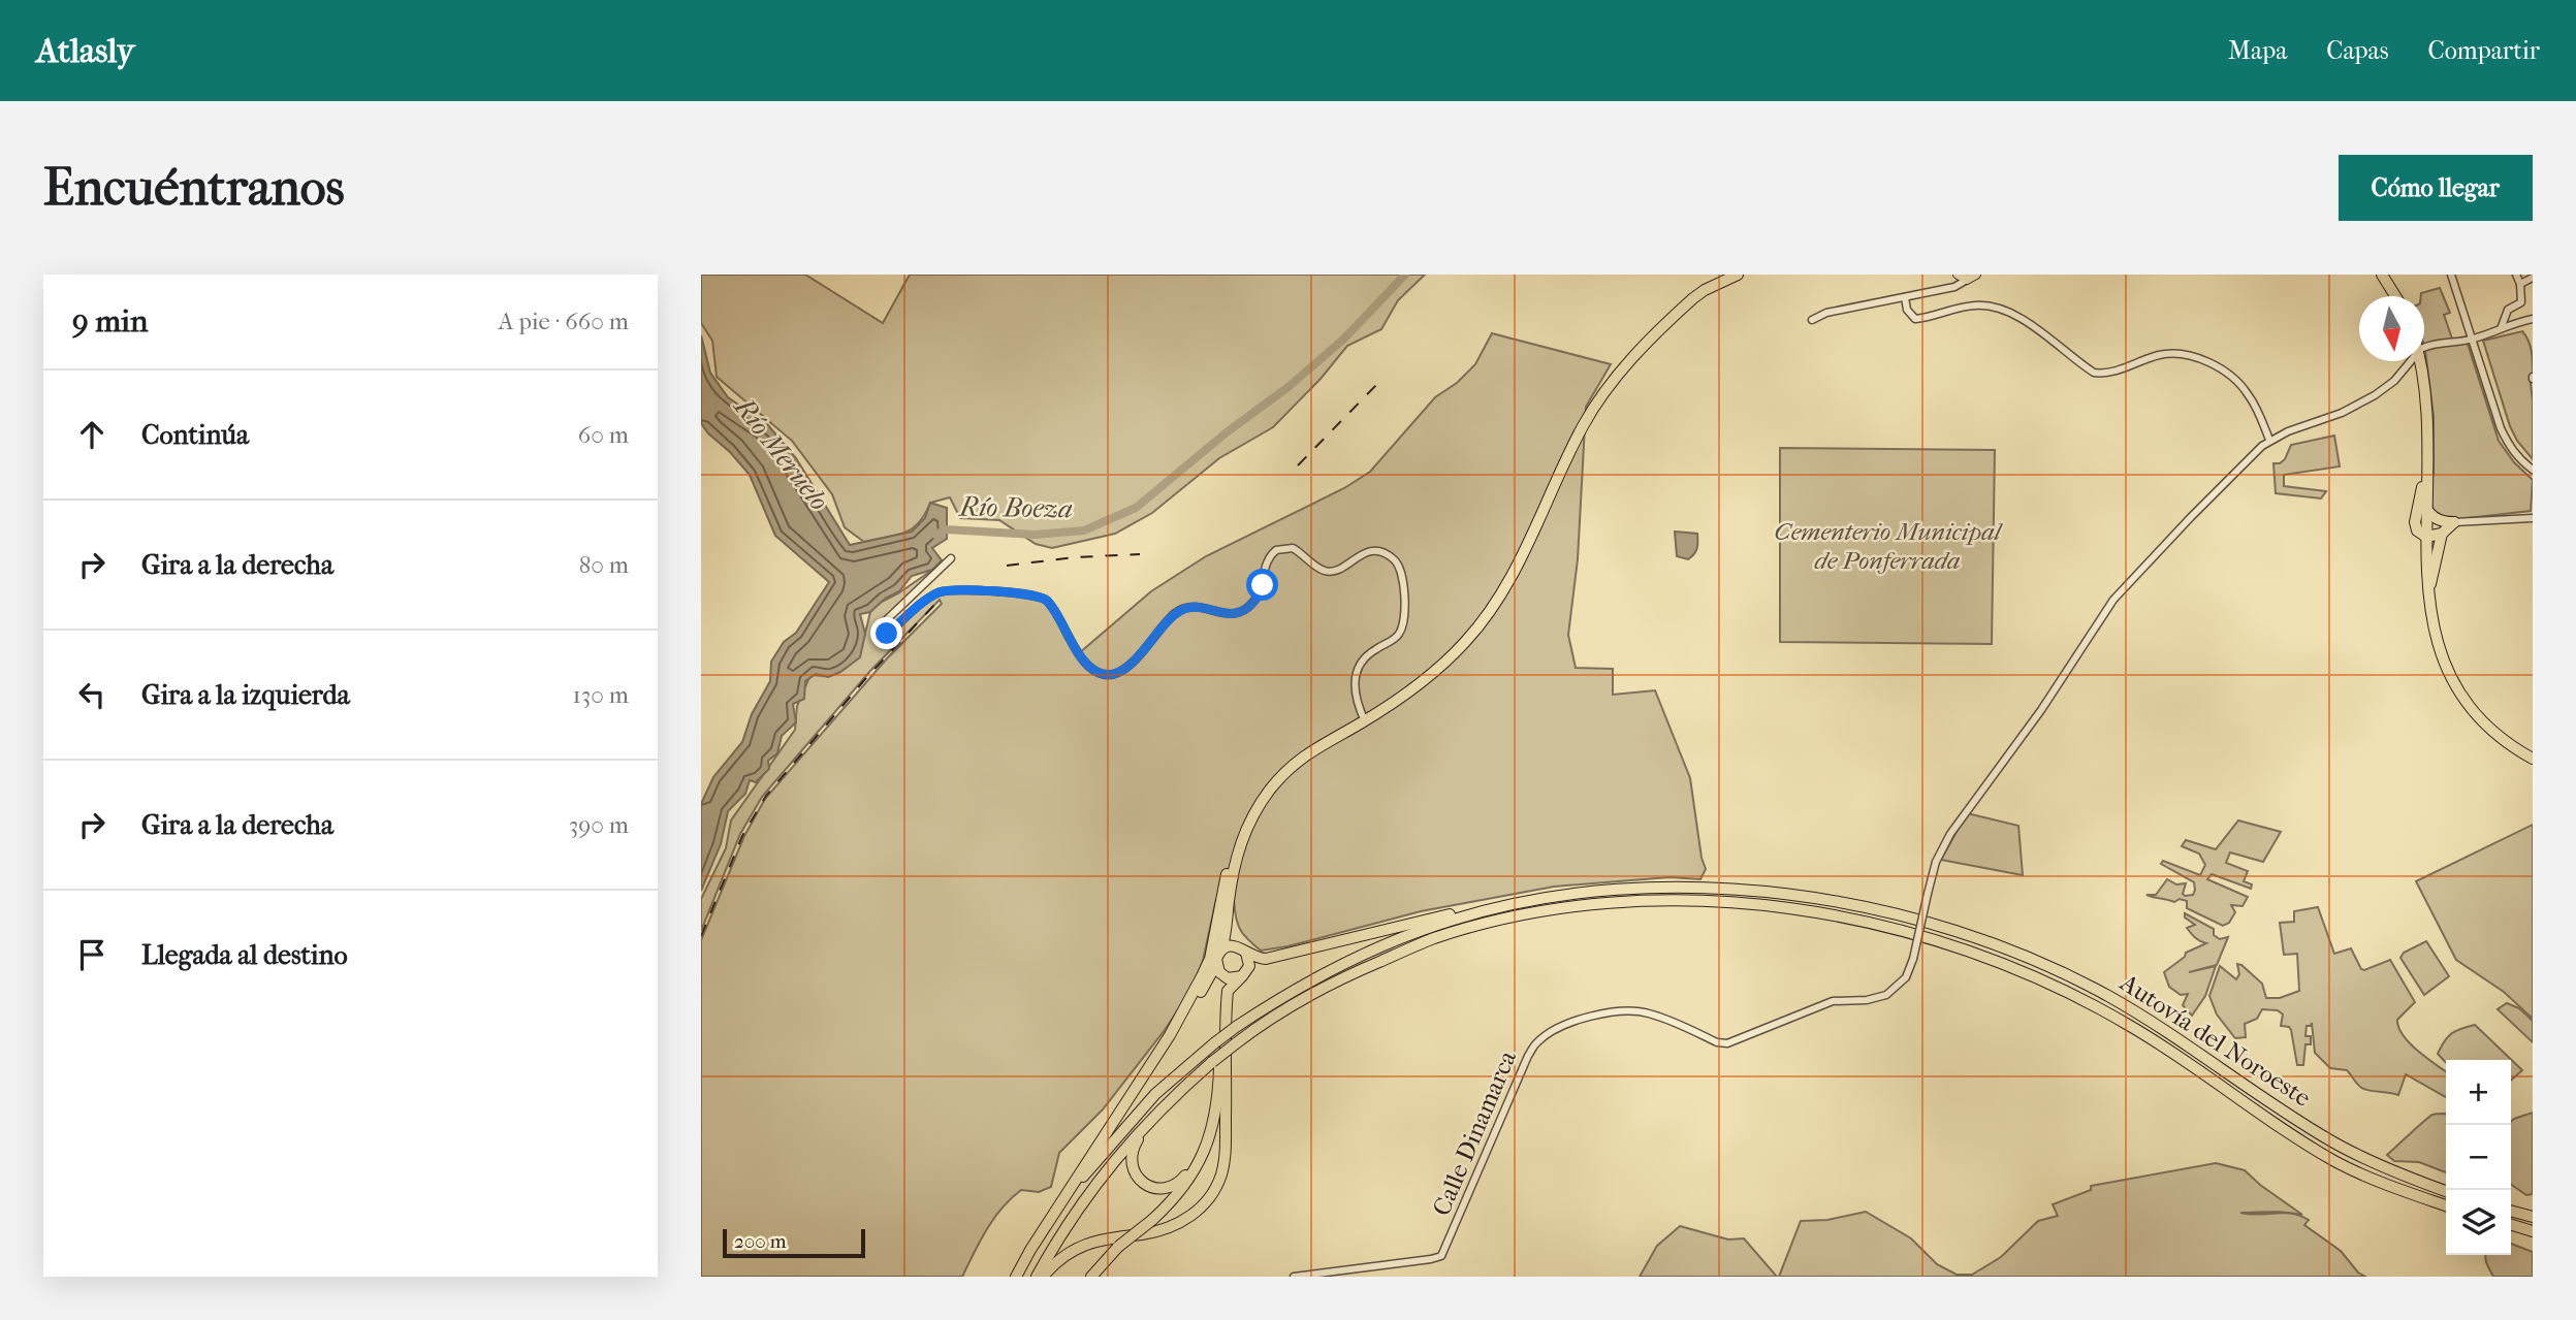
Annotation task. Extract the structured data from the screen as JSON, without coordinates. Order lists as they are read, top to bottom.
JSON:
{
  "streets": {
    "highway": ["Autovía del Noroeste"],
    "street": ["Calle Dinamarca"]
  },
  "water": ["Río Meruelo", "Río Boeza"],
  "parks": ["Cementerio Municipal de Ponferrada"],
  "scale_bar": "200 m",
  "north": "bottom",
  "page": {
    "header": "Atlasly",
    "nav": ["Mapa", "Capas", "Compartir"],
    "buttons": "Cómo llegar",
    "title": "Encuéntranos",
    "heading": ["9 min", "A pie · 660 m"],
    "list": [
      ["Continúa", "60 m"],
      ["Gira a la derecha", "80 m"],
      ["Gira a la izquierda", "130 m"],
      ["Gira a la derecha", "390 m"],
      "Llegada al destino"
    ],
    "map_buttons": ["+", "−"],
    "scale": "200 m"
  }
}
